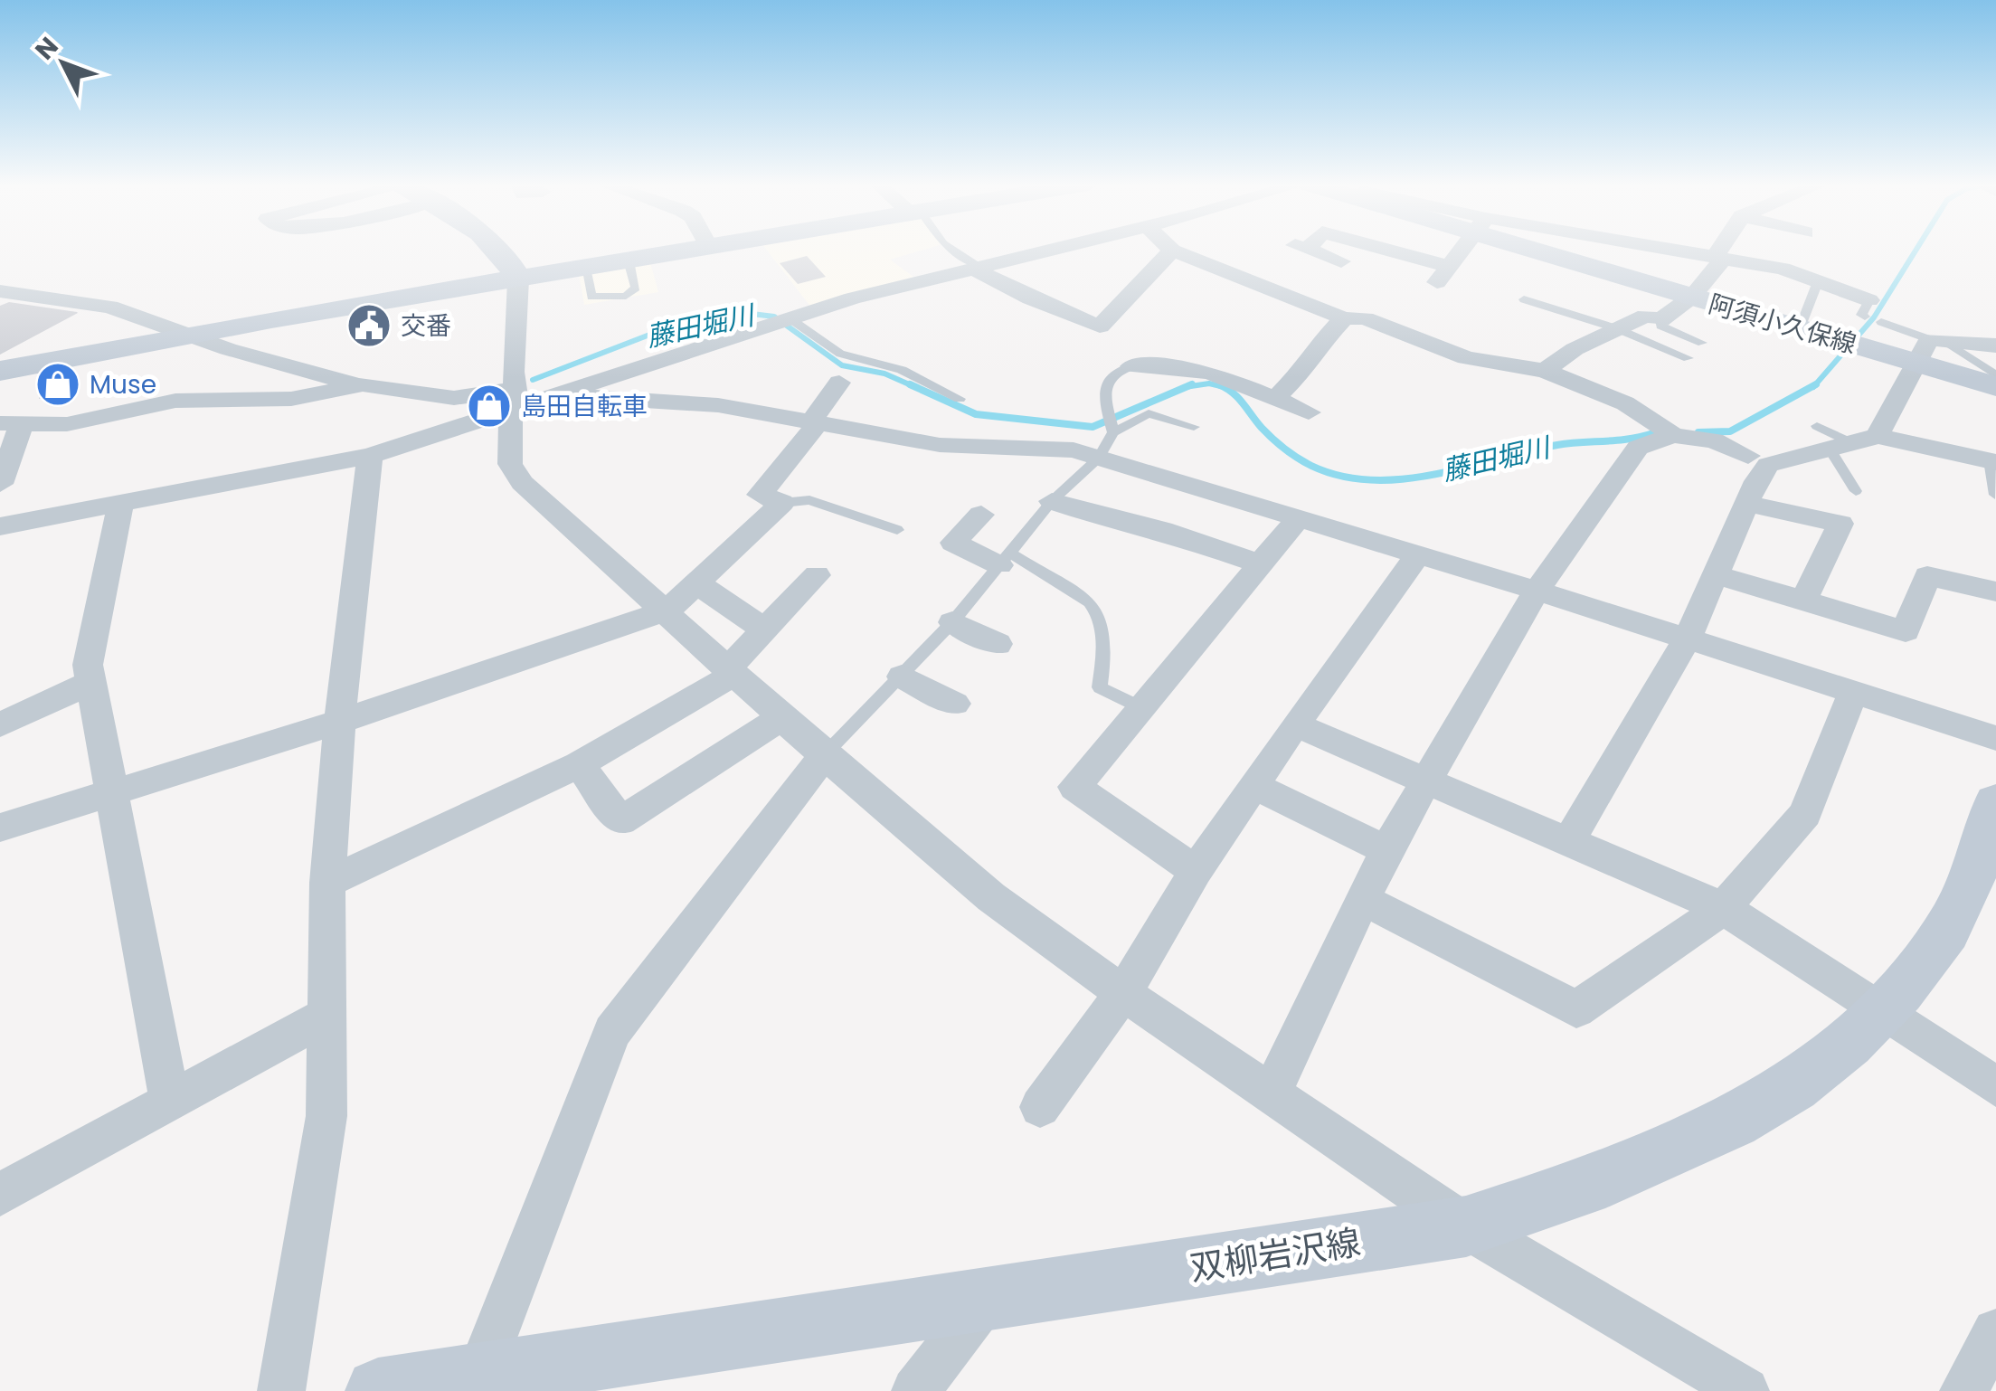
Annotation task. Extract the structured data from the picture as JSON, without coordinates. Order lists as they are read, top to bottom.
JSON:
{
  "streets": {
    "street": ["阿須小久保線", "双柳岩沢線"]
  },
  "water": ["藤田堀川"],
  "places": {
    "public building": ["交番"],
    "shop": ["Muse", "島田自転車"]
  },
  "north": "top left"
}
